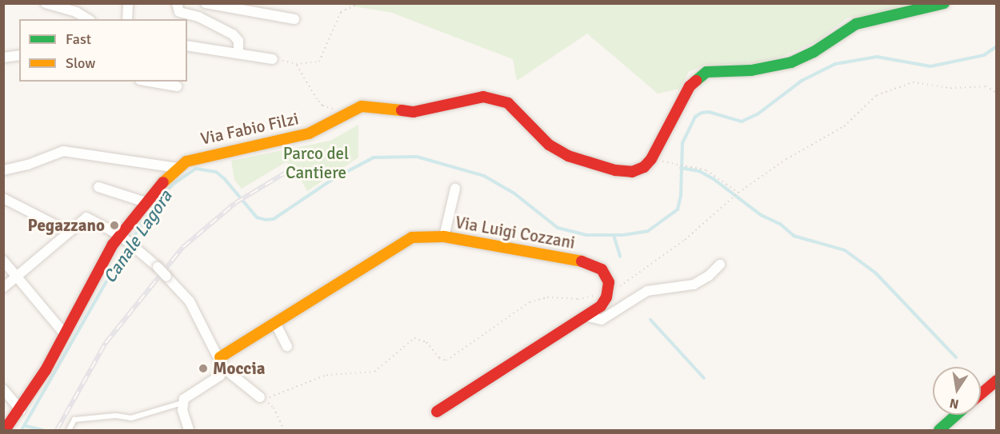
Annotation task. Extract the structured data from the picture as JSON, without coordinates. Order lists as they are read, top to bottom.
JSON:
{
  "streets": {
    "street": ["Via Fabio Filzi", "Via Luigi Cozzani"]
  },
  "water": ["Canale Lagora"],
  "parks": ["Parco del Cantiere"],
  "places": ["Pegazzano", "Moccia"],
  "legend": ["Fast", "Slow"],
  "north": "bottom"
}
